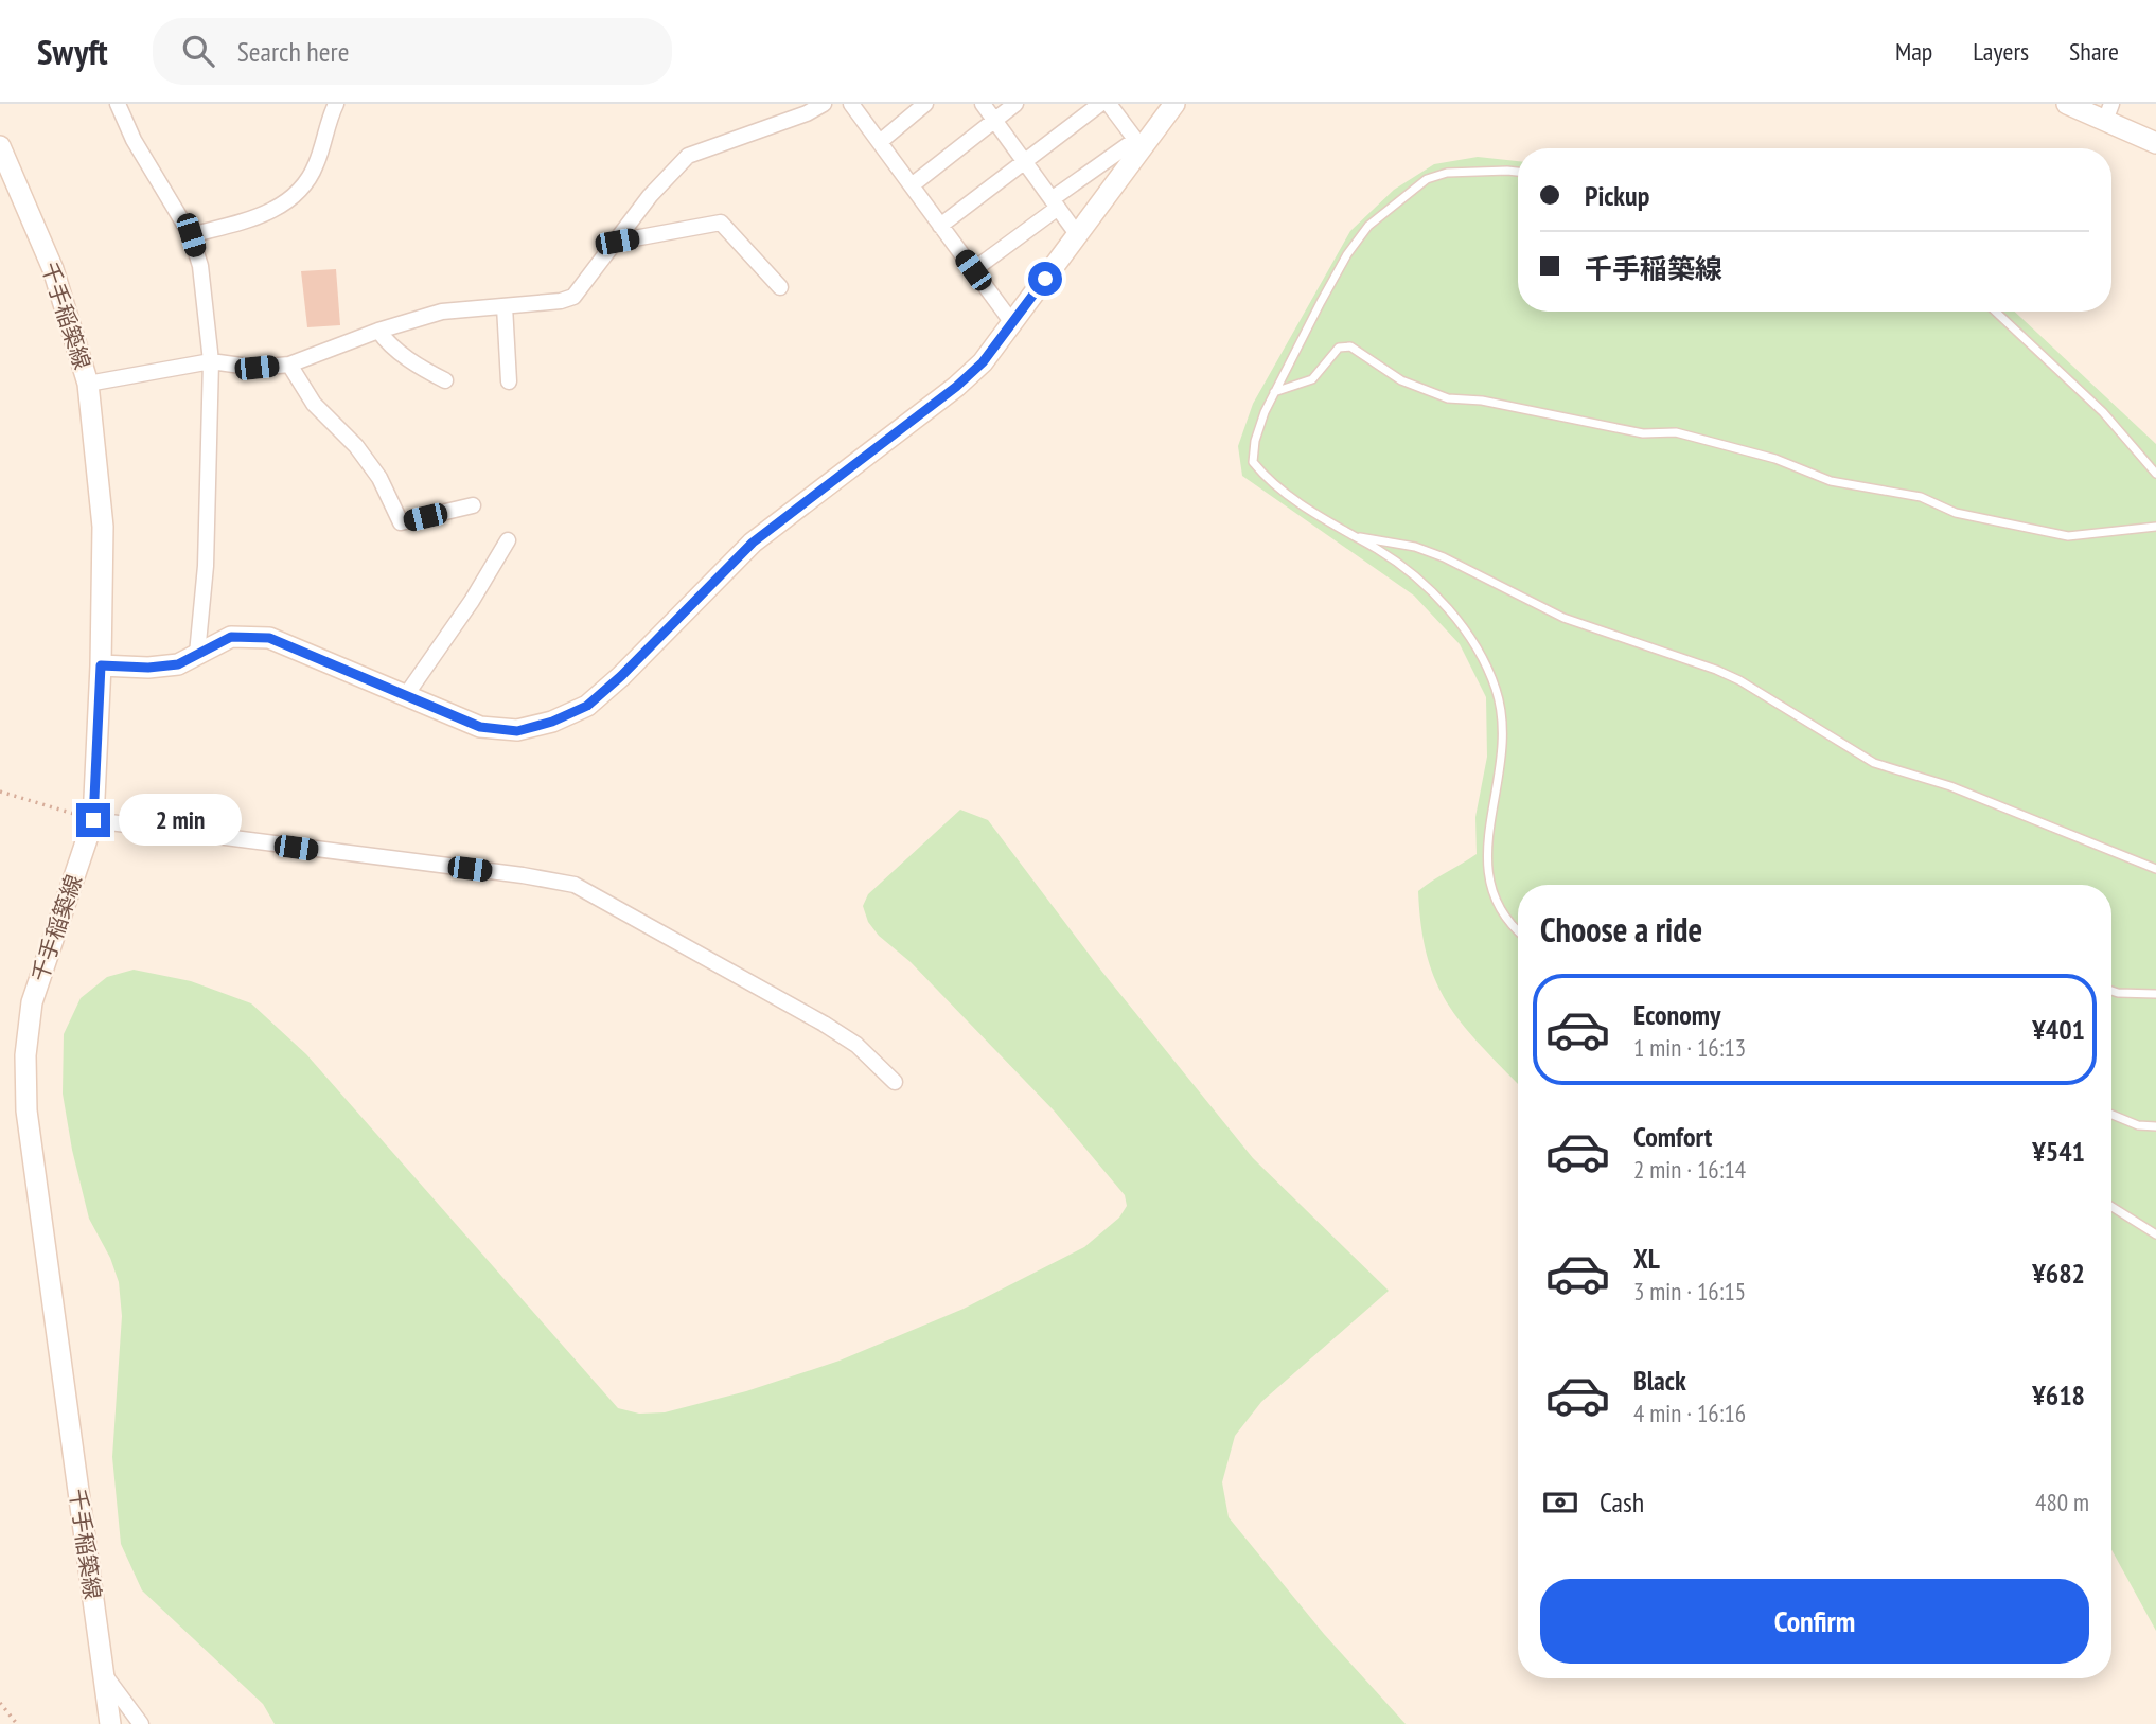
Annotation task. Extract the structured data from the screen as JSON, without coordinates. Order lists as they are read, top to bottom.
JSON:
{
  "streets": {
    "main road": ["千手稲築線"]
  },
  "page": {
    "header": "Swyft",
    "search": "Search here",
    "nav": ["Map", "Layers", "Share"],
    "banner": ["Pickup", "千手稲築線"],
    "bubble": "2 min",
    "heading": "Choose a ride",
    "list": [
      {
        "name": "Economy",
        "note": "1 min · 16:13",
        "value": "¥401"
      },
      {
        "name": "Comfort",
        "note": "2 min · 16:14",
        "value": "¥541"
      },
      {
        "name": "XL",
        "note": "3 min · 16:15",
        "value": "¥682"
      },
      {
        "name": "Black",
        "note": "4 min · 16:16",
        "value": "¥618"
      }
    ],
    "pay": ["Cash", "480 m"],
    "buttons": "Confirm"
  }
}
